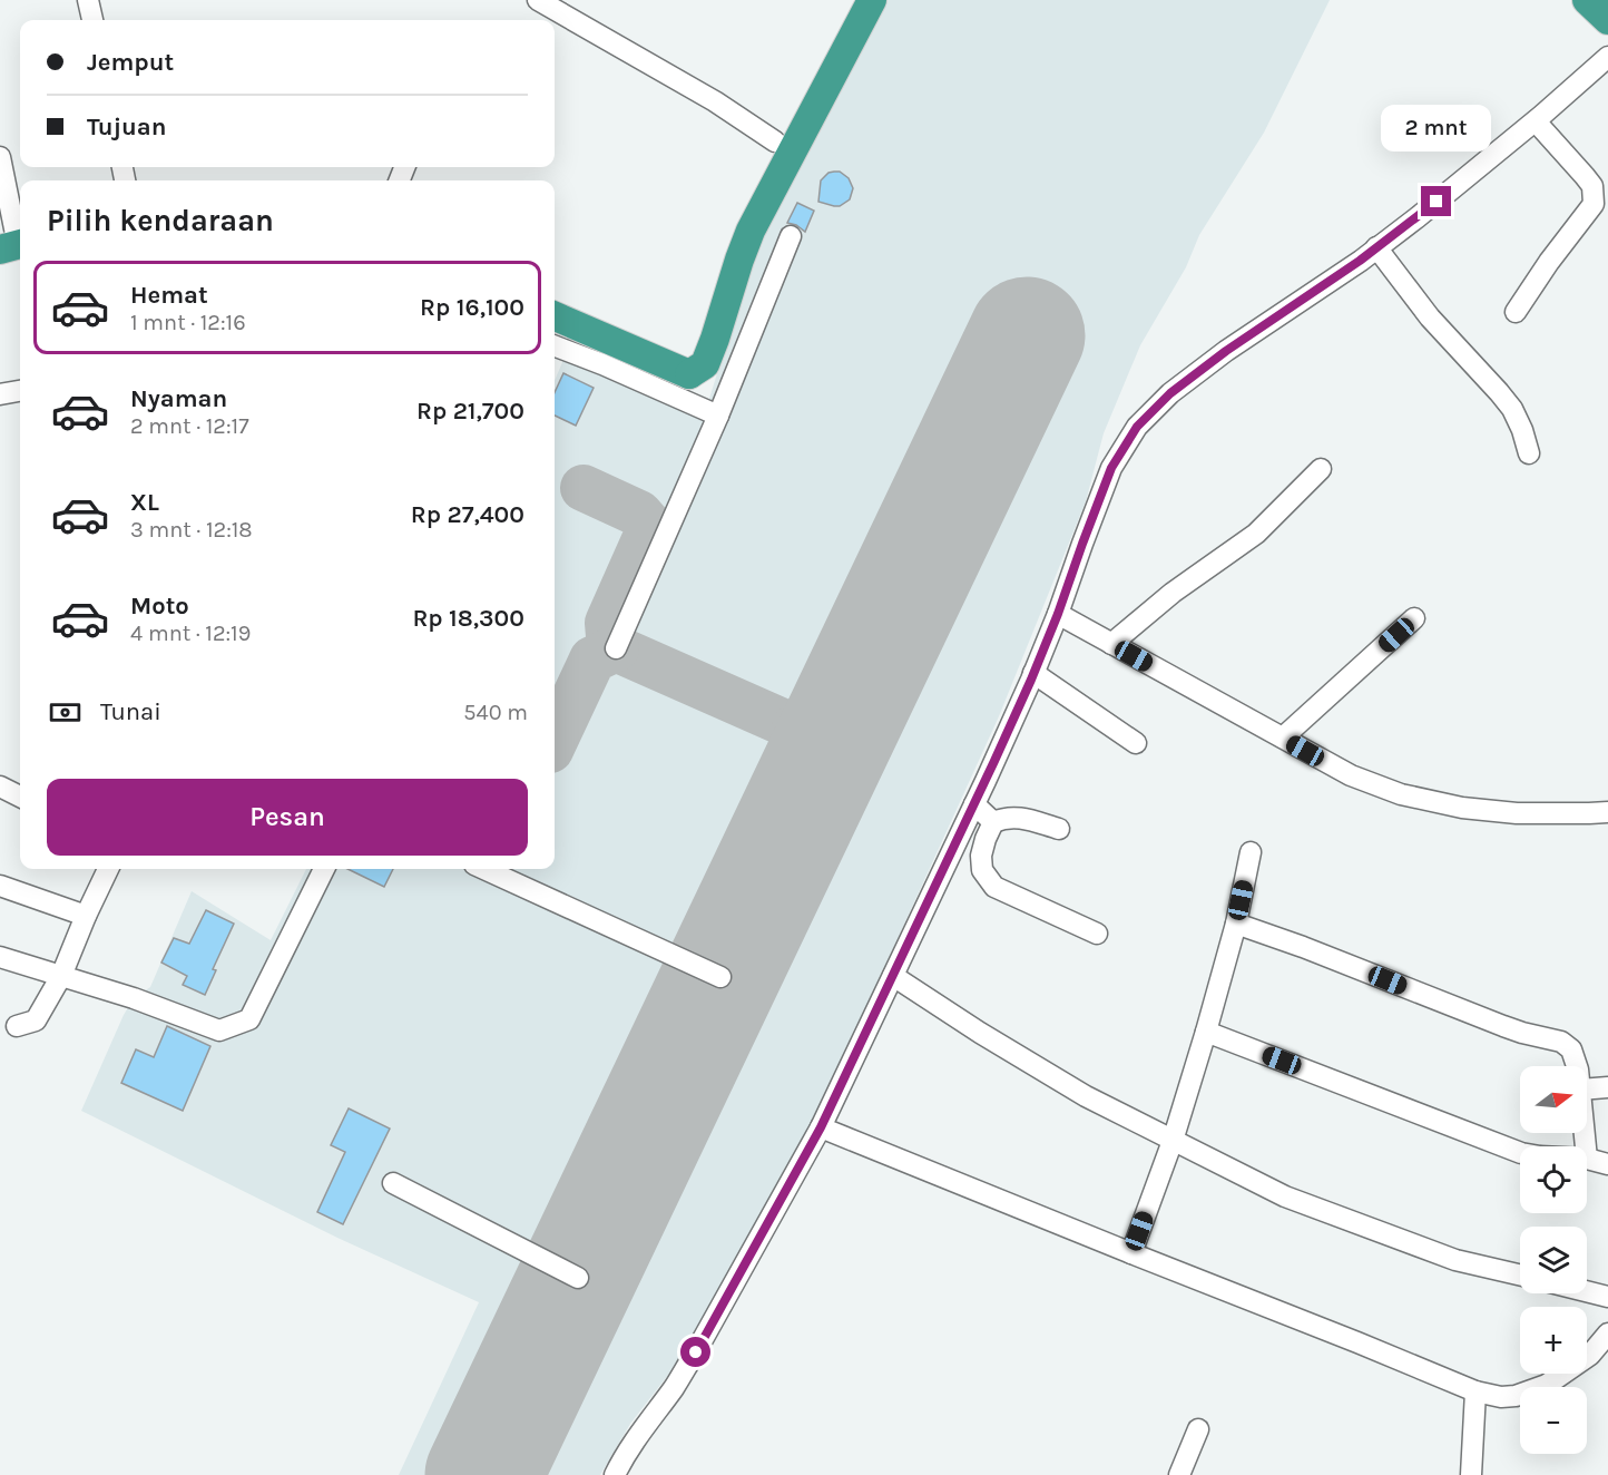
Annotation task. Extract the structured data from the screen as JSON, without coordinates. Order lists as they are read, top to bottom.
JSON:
{
  "north": "right",
  "page": {
    "banner": ["Jemput", "Tujuan"],
    "bubble": "2 mnt",
    "heading": "Pilih kendaraan",
    "list": [
      {
        "name": "Hemat",
        "note": "1 mnt · 12:16",
        "value": "Rp 16,100"
      },
      {
        "name": "Nyaman",
        "note": "2 mnt · 12:17",
        "value": "Rp 21,700"
      },
      {
        "name": "XL",
        "note": "3 mnt · 12:18",
        "value": "Rp 27,400"
      },
      {
        "name": "Moto",
        "note": "4 mnt · 12:19",
        "value": "Rp 18,300"
      }
    ],
    "pay": ["Tunai", "540 m"],
    "buttons": "Pesan",
    "map_buttons": ["+", "−"]
  }
}
